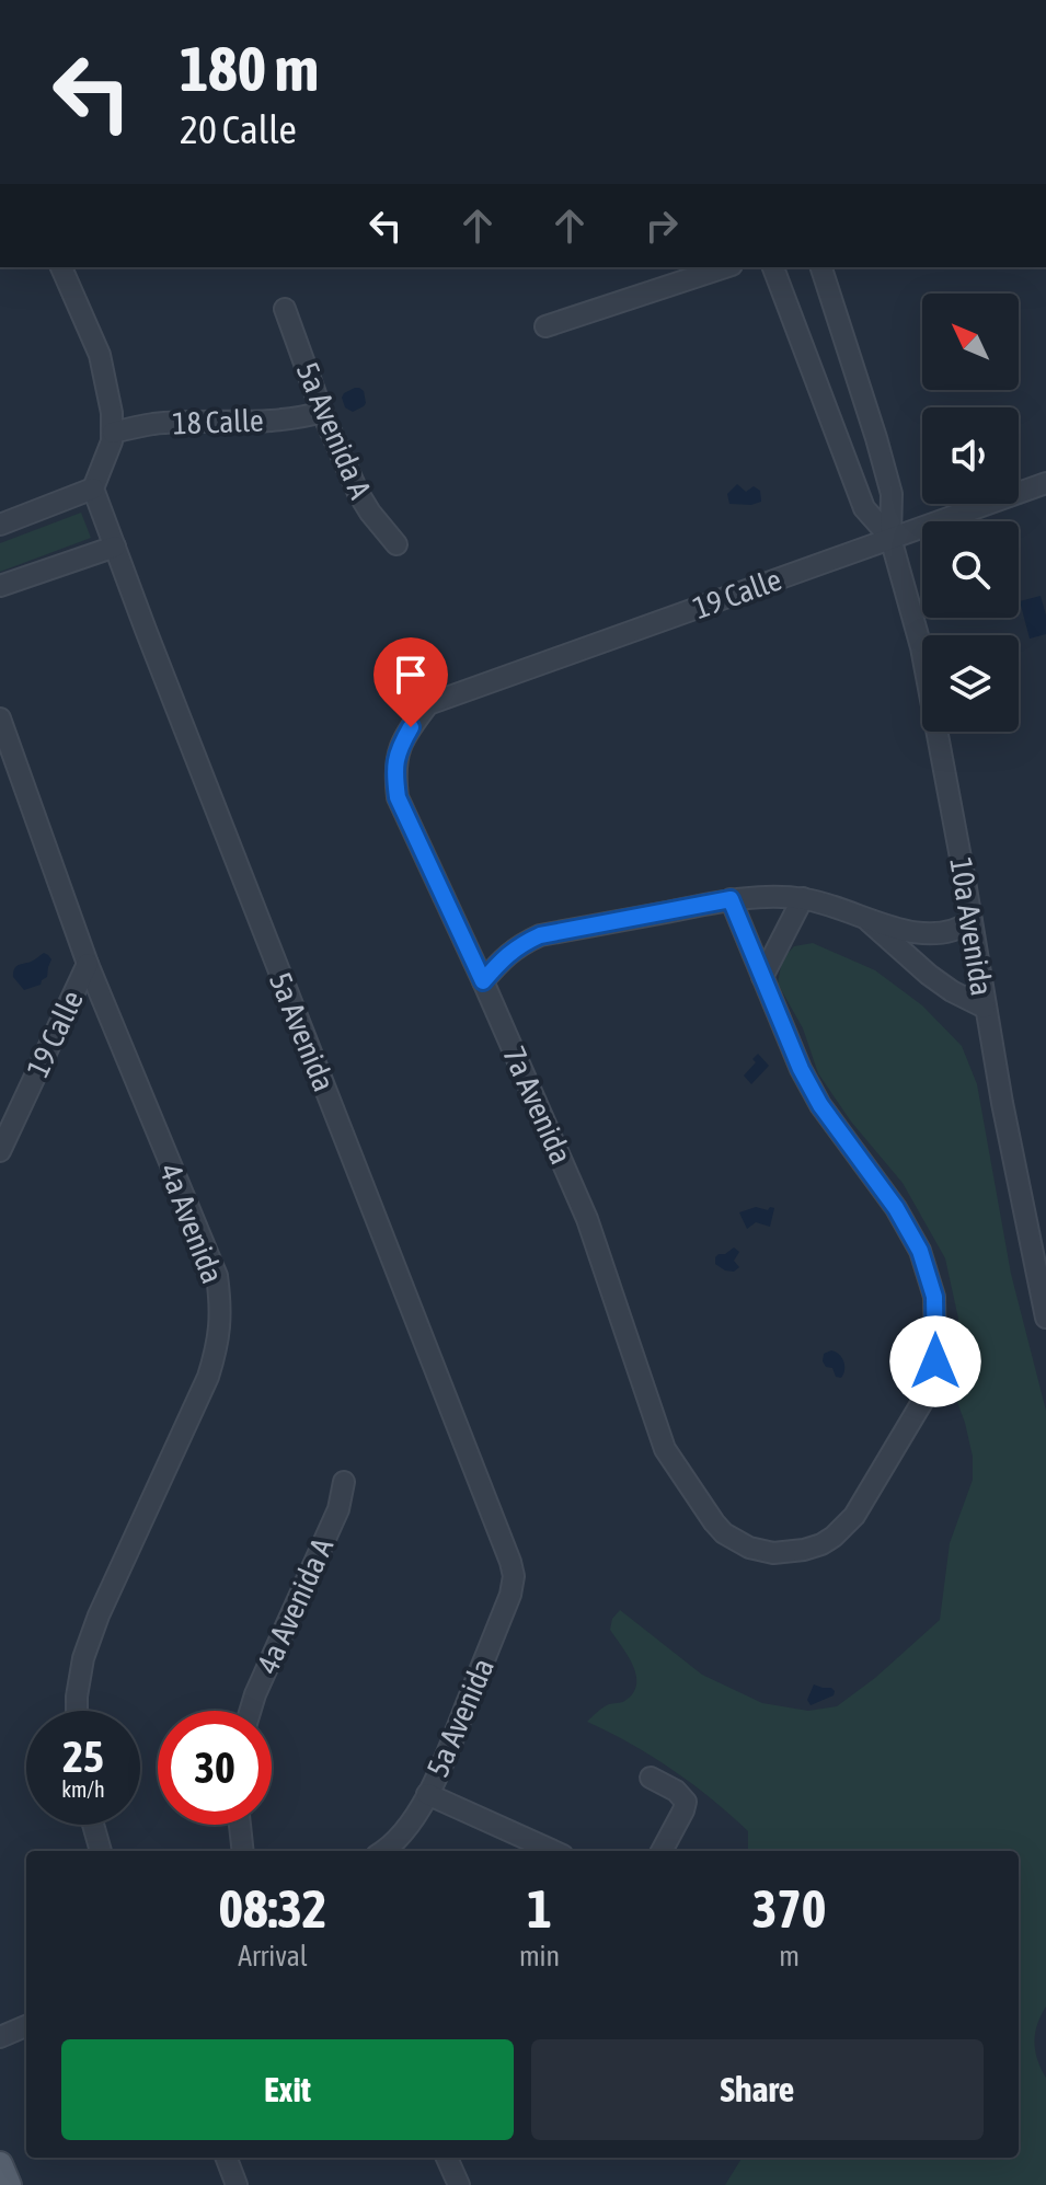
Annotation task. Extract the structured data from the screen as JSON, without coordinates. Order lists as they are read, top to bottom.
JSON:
{
  "streets": {
    "street": [
      "18 Calle",
      "5a Avenida A",
      "19 Calle",
      "10a Avenida",
      "5a Avenida",
      "7a Avenida",
      "4a Avenida",
      "4a Avenida A"
    ]
  },
  "crossings": [
    ["18 Calle", "5a Avenida A"],
    ["19 Calle", "10a Avenida"],
    ["19 Calle", "7a Avenida"],
    ["19 Calle", "4a Avenida"]
  ],
  "north": "top left",
  "page": {
    "turn": ["180 m", "20 Calle"],
    "speed": "25 km/h",
    "limit": "30",
    "eta": [
      "08:32",
      "Arrival",
      "1",
      "min",
      "370",
      "m"
    ],
    "buttons": ["Exit", "Share"]
  }
}
